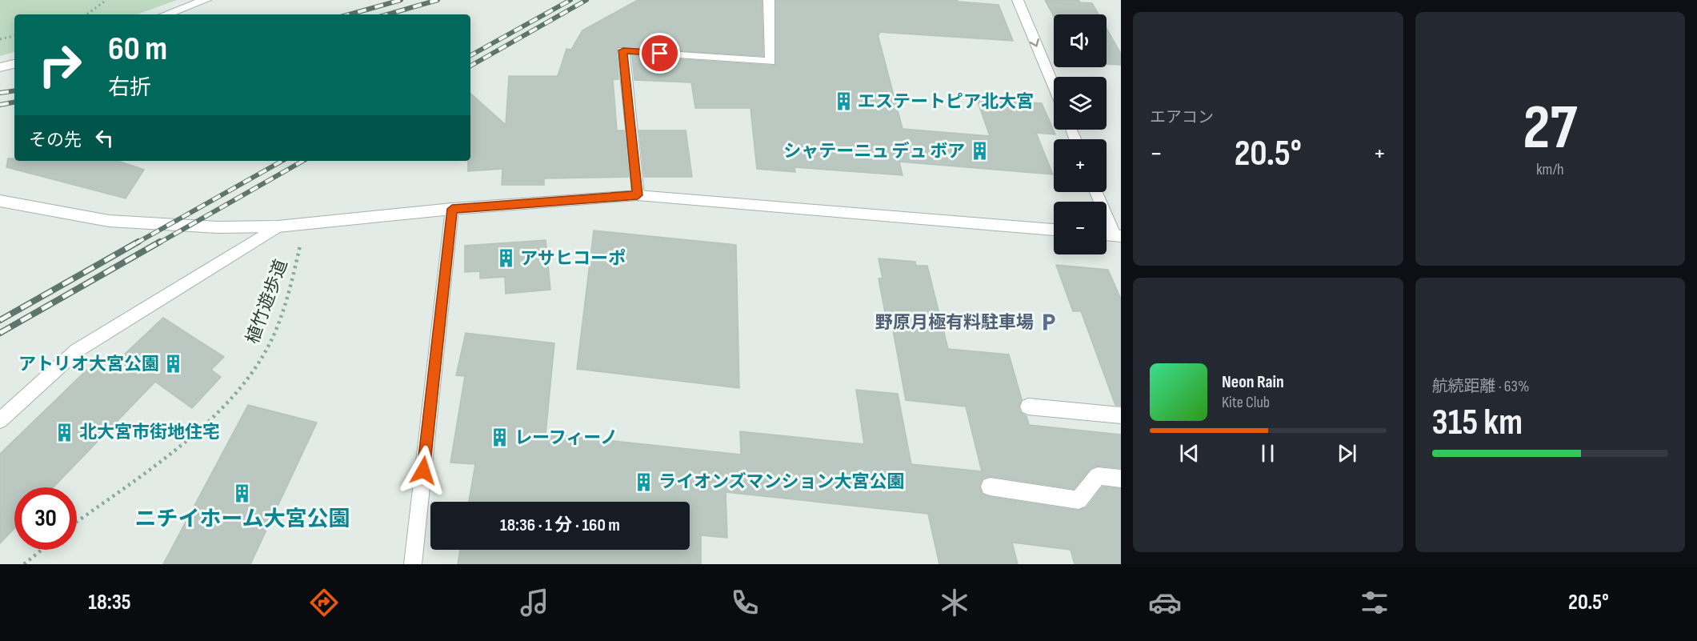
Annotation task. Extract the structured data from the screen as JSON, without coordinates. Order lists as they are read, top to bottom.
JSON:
{
  "streets": {
    "path": ["植竹遊歩道"]
  },
  "places": {
    "building": [
      "エステートピア北大宮",
      "シャテーニュ デュ ボア",
      "アサヒコーポ",
      "アトリオ大宮公園",
      "北大宮市街地住宅",
      "レーフィーノ",
      "ライオンズマンション大宮公園",
      "ニチイホーム大宮公園"
    ],
    "parking": ["野原月極有料駐車場"]
  },
  "page": {
    "tile": [
      "エアコン",
      ["27", "km/h"],
      ["航続距離 · 63%", "315 km"]
    ],
    "map_buttons": ["+", "−"],
    "turn": ["60 m", "右折"],
    "then": "その先",
    "heat": ["−", "20.5°", "+"],
    "song": ["Neon Rain", "Kite Club"],
    "limit": "30",
    "trip": "18:36 · 1 分 · 160 m",
    "tabs": ["18:35", "20.5°"]
  }
}
